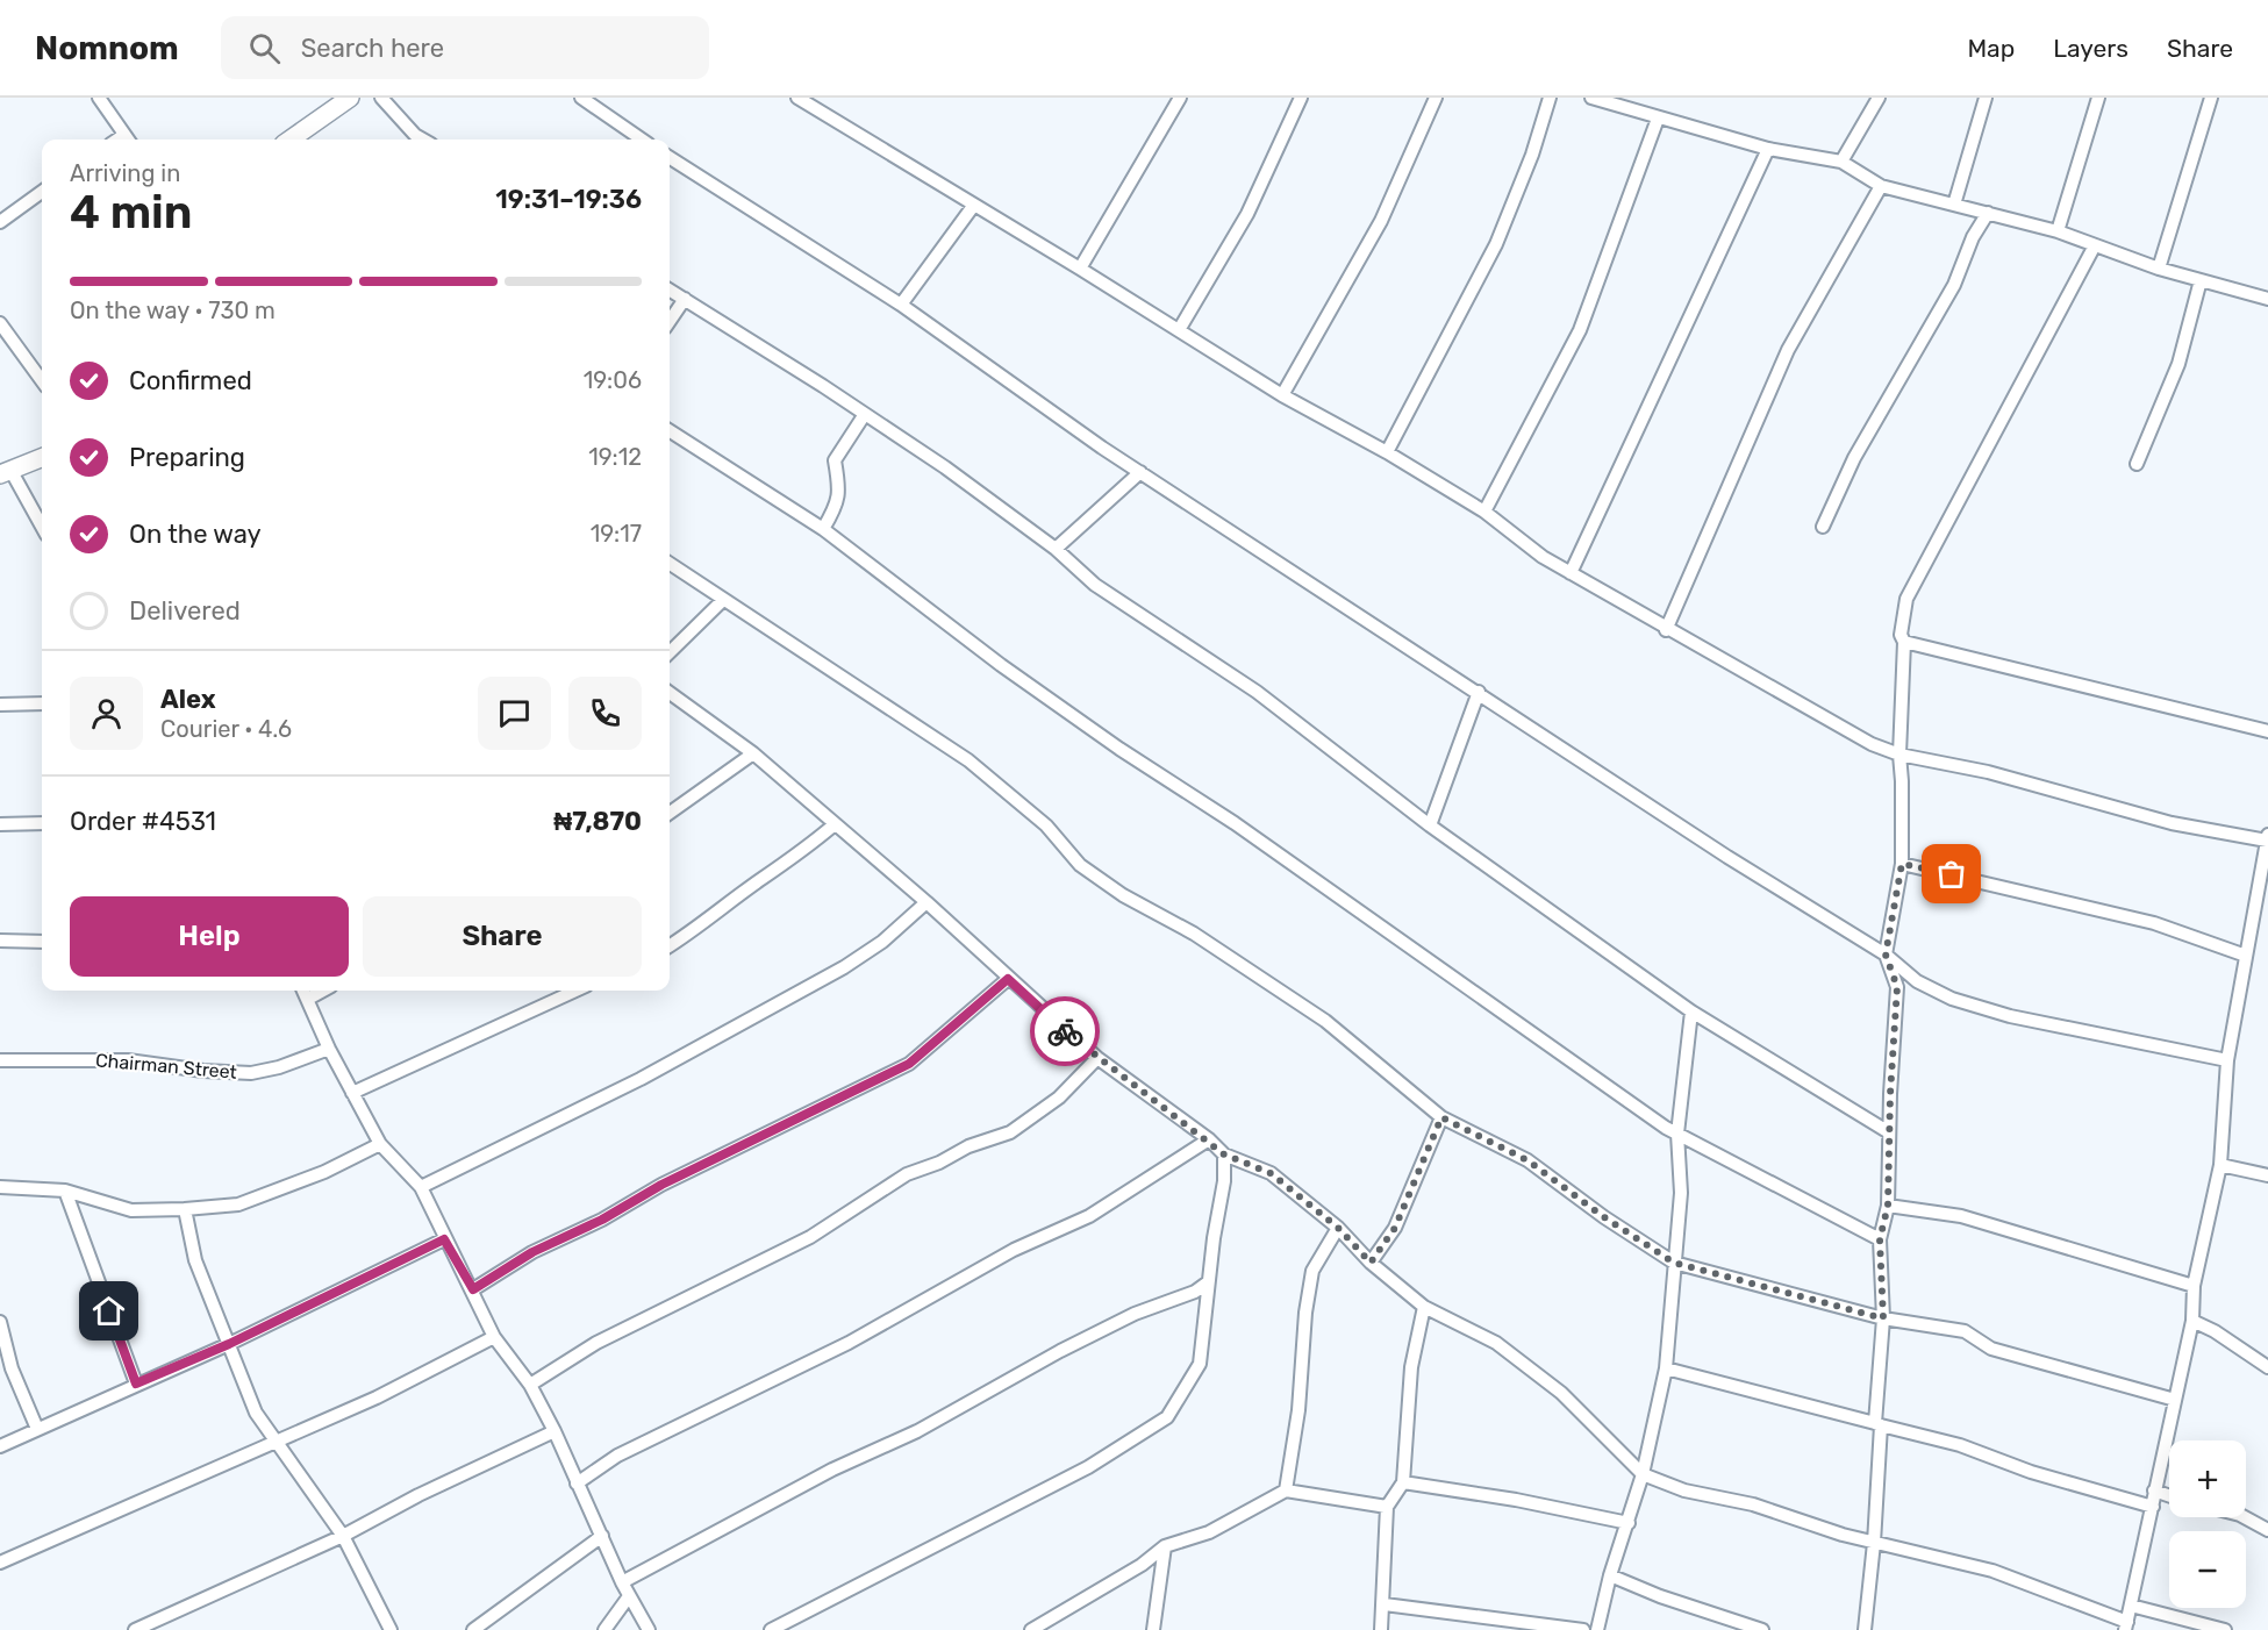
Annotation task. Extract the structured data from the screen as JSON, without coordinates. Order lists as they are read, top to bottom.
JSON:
{
  "streets": {
    "street": ["Chairman Street"]
  },
  "page": {
    "header": "Nomnom",
    "search": "Search here",
    "nav": ["Map", "Layers", "Share"],
    "heading": ["4 min", "Arriving in", "19:31–19:36"],
    "panel": [
      "Alex",
      "Courier · 4.6",
      "Order #4531",
      "₦7,870"
    ],
    "bar": "On the way · 730 m",
    "list": [
      ["Confirmed", "19:06"],
      ["Preparing", "19:12"],
      ["On the way", "19:17"],
      "Delivered"
    ],
    "buttons": ["Help", "Share"],
    "map_buttons": ["+", "−"]
  }
}
